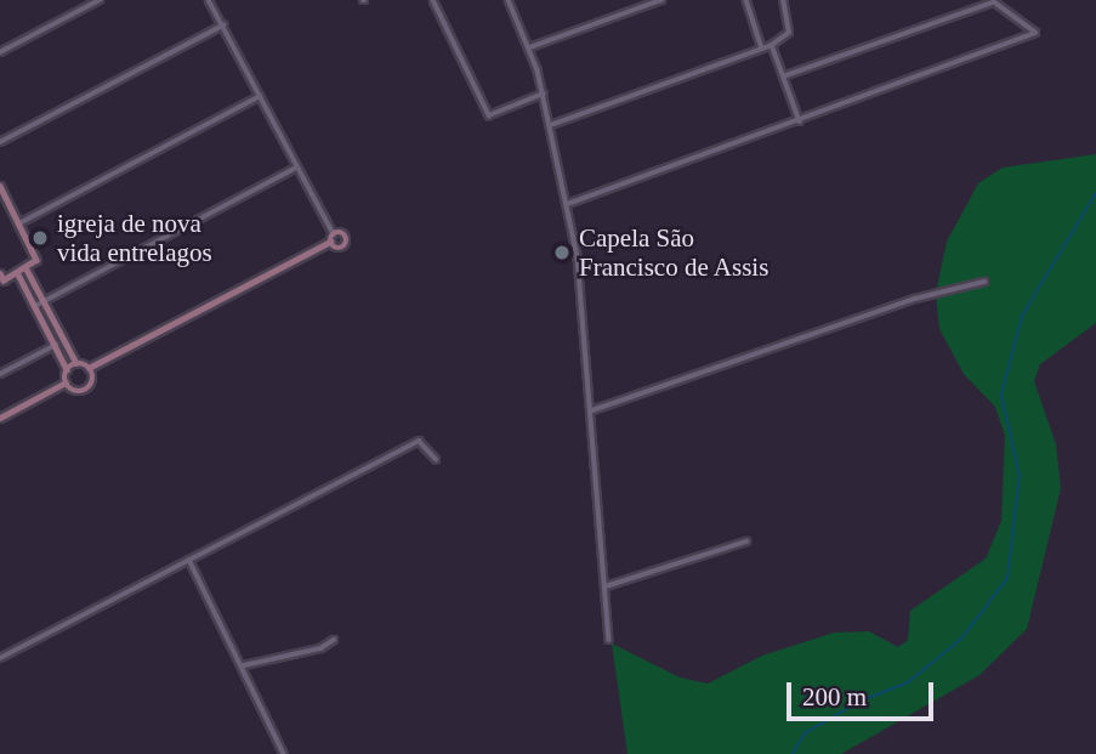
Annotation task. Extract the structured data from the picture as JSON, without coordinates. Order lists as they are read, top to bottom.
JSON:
{
  "places": ["igreja de nova vida entrelagos", "Capela São Francisco de Assis"],
  "scale_bar": "200 m"
}
